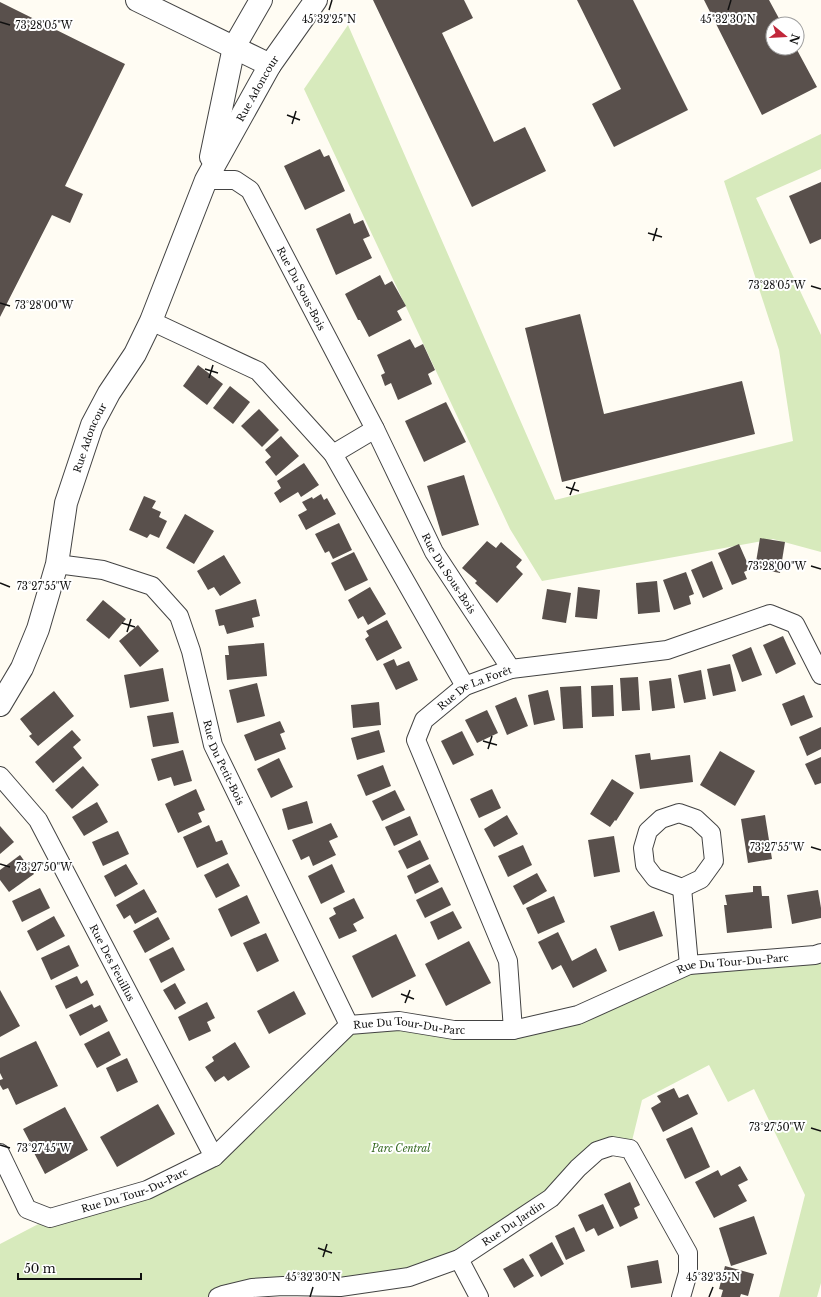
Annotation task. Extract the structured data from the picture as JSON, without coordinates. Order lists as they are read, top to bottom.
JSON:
{
  "streets": {
    "street": [
      "Rue Adoncour",
      "Rue Du Sous-Bois",
      "Rue De La Forêt",
      "Rue Du Petit-Bois",
      "Rue Des Feuillus",
      "Rue Du Tour-Du-Parc",
      "Rue Du Jardin"
    ]
  },
  "crossings": [
    ["Rue Adoncour", "Rue Du Sous-Bois"],
    ["Rue Adoncour", "Rue Du Petit-Bois"],
    ["Rue Du Sous-Bois", "Rue De La Forêt"],
    ["Rue De La Forêt", "Rue Du Tour-Du-Parc"],
    ["Rue Du Petit-Bois", "Rue Du Tour-Du-Parc"],
    ["Rue Des Feuillus", "Rue Du Tour-Du-Parc"]
  ],
  "parks": ["Parc Central"],
  "scale_bar": "50 m",
  "north": "right",
  "coordinates": [
    "45°32'25\"N",
    "45°32'30\"N",
    "73°28'05\"W",
    "73°28'00\"W",
    "73°27'55\"W",
    "73°27'50\"W",
    "73°27'45\"W",
    "45°32'35\"N"
  ]
}
